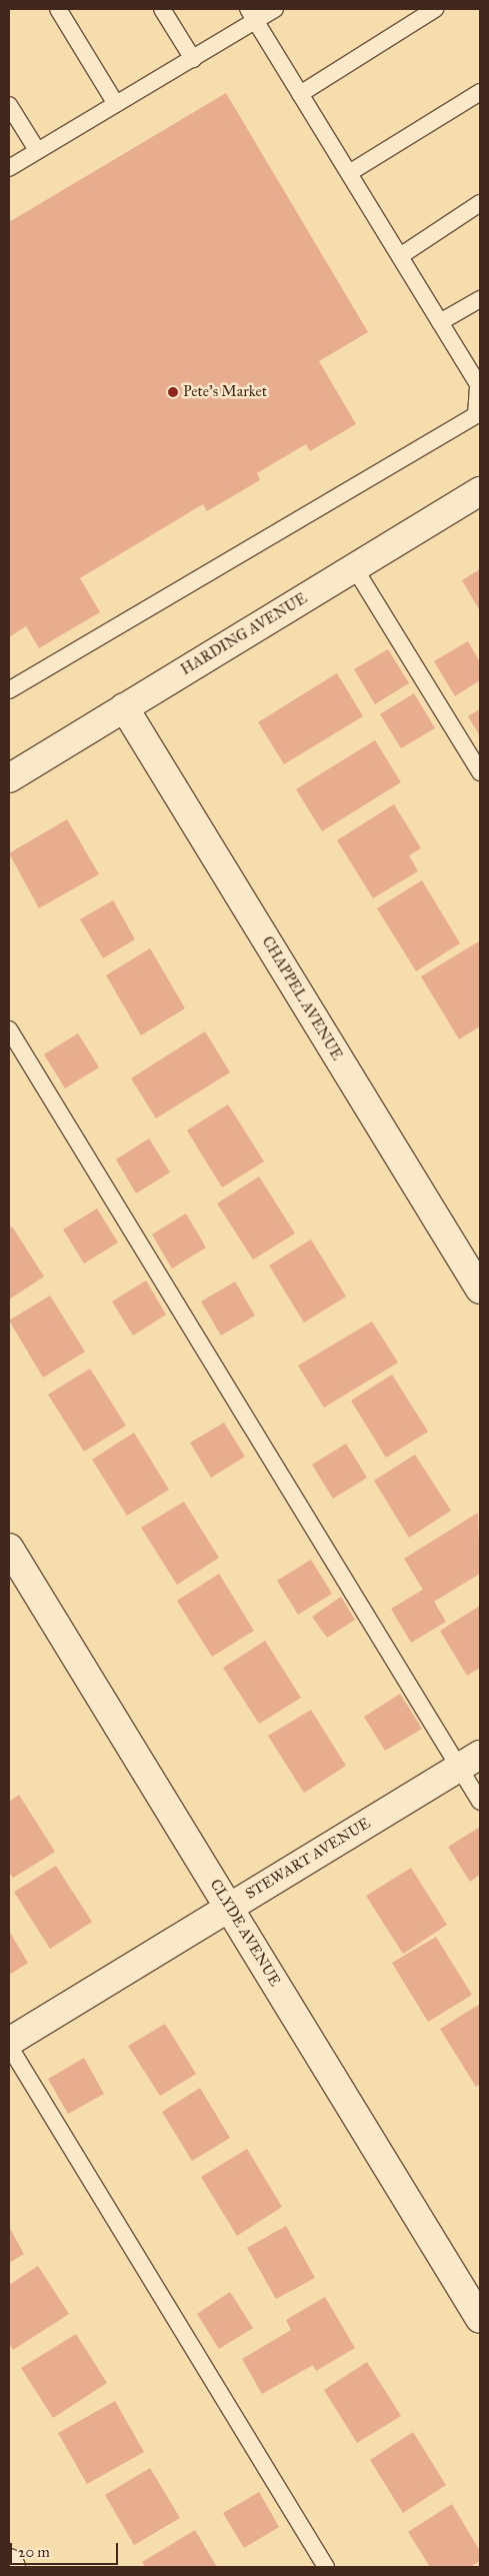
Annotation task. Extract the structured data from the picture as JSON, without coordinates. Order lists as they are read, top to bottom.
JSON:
{
  "streets": {
    "street": [
      "HARDING AVENUE",
      "CHAPPEL AVENUE",
      "STEWART AVENUE",
      "CLYDE AVENUE"
    ]
  },
  "crossings": [
    ["HARDING AVENUE", "CHAPPEL AVENUE"],
    ["STEWART AVENUE", "CLYDE AVENUE"]
  ],
  "places": ["Pete's Market"],
  "scale_bar": "20 m"
}
